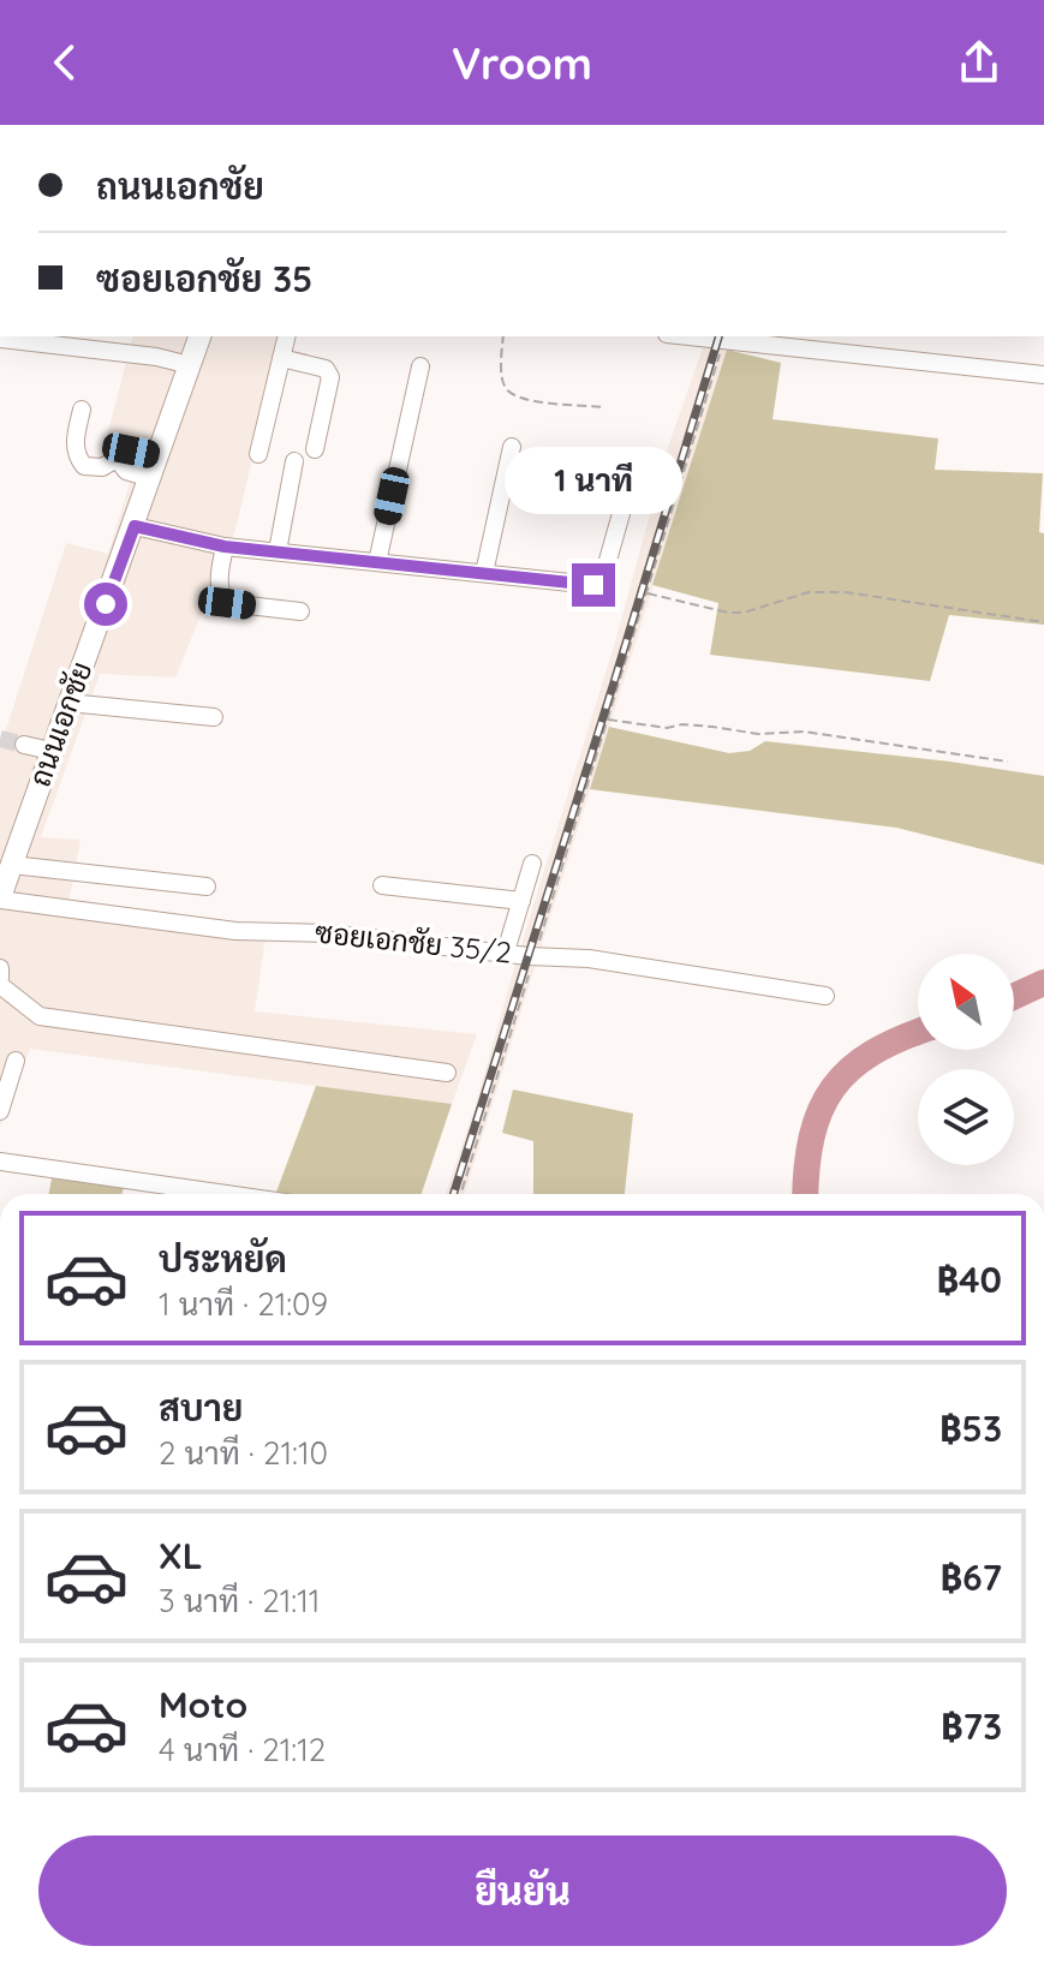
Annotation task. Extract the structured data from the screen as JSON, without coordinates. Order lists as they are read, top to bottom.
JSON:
{
  "streets": {
    "main road": ["ถนนเอกชัย"],
    "street": ["ซอยเอกชัย 35/2"]
  },
  "crossings": [
    ["ถนนเอกชัย", "ซอยเอกชัย 35/2"]
  ],
  "north": "top left",
  "page": {
    "header": "Vroom",
    "banner": ["ถนนเอกชัย", "ซอยเอกชัย 35"],
    "bubble": "1 นาที",
    "list": [
      {
        "name": "ประหยัด",
        "note": "1 นาที · 21:09",
        "value": "฿40"
      },
      {
        "name": "สบาย",
        "note": "2 นาที · 21:10",
        "value": "฿53"
      },
      {
        "name": "XL",
        "note": "3 นาที · 21:11",
        "value": "฿67"
      },
      {
        "name": "Moto",
        "note": "4 นาที · 21:12",
        "value": "฿73"
      }
    ],
    "buttons": "ยืนยัน"
  }
}
